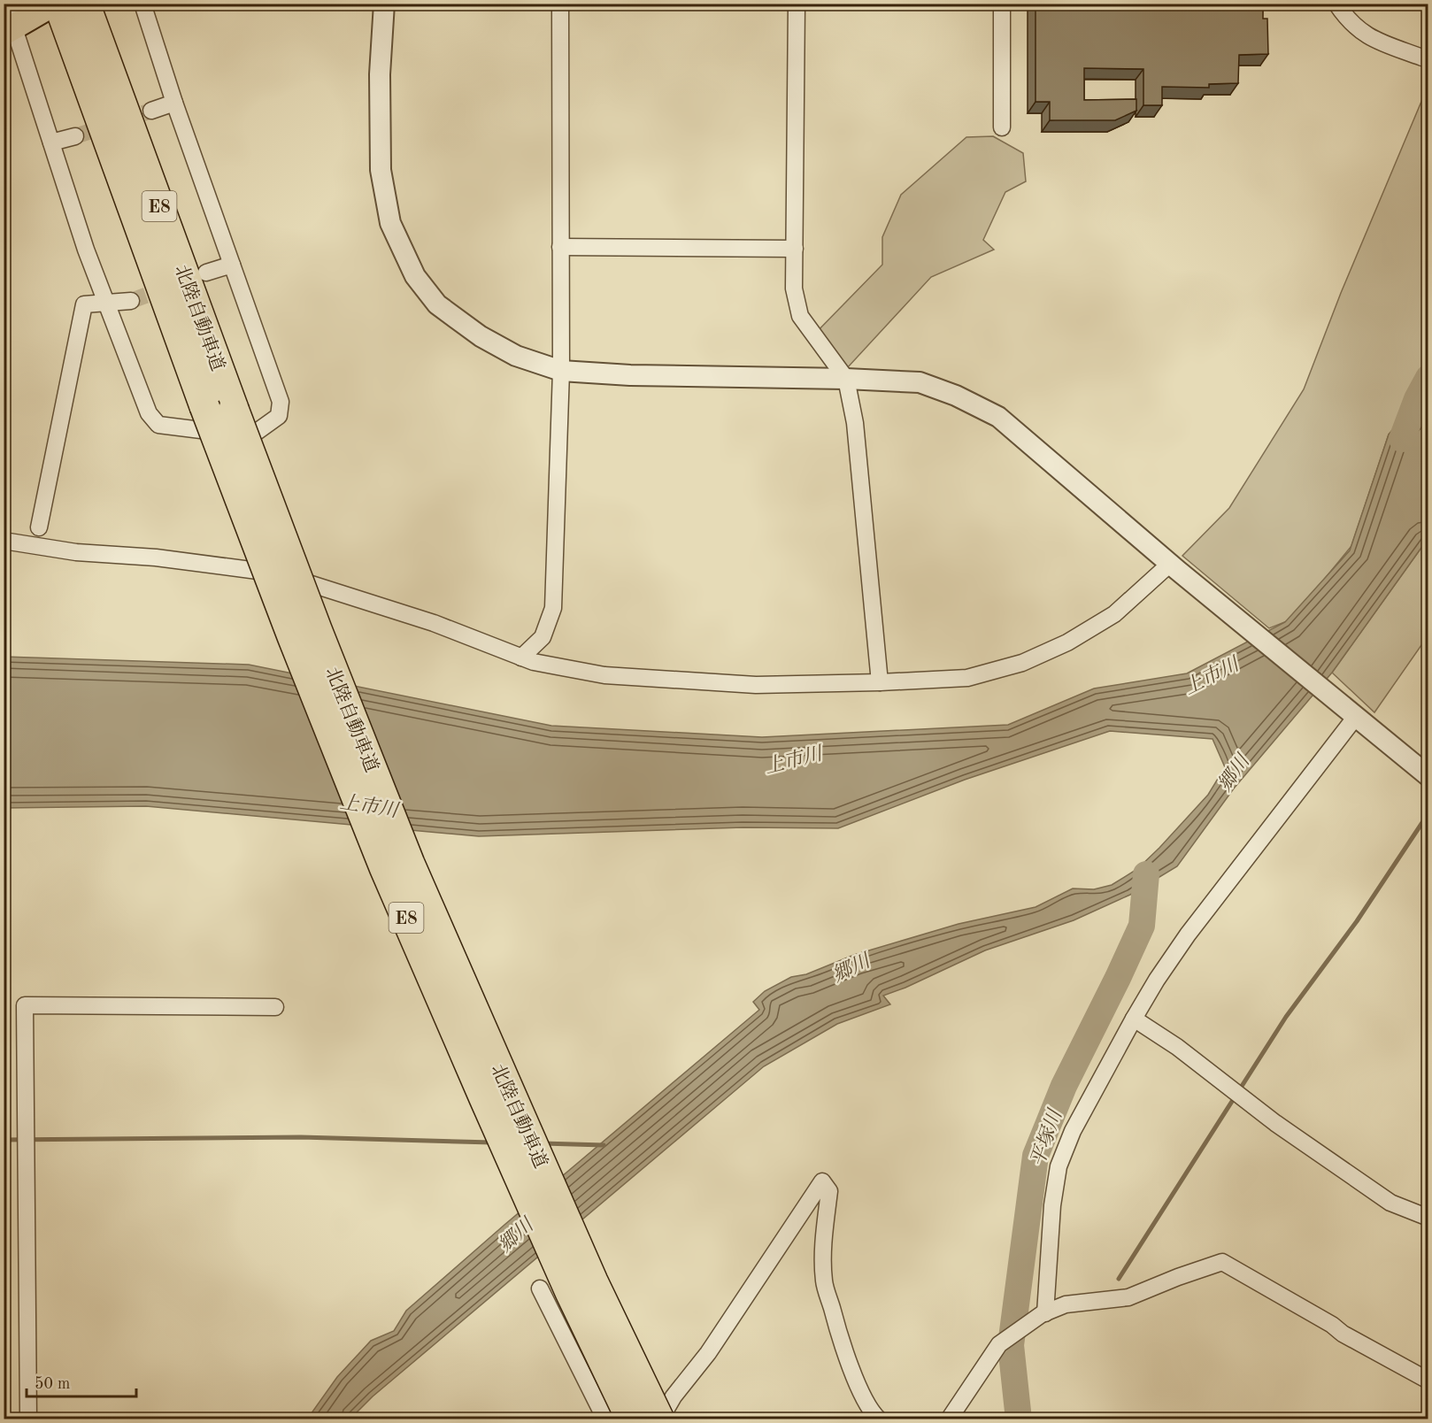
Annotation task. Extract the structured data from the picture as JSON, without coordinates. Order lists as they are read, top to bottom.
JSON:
{
  "streets": {
    "highway": ["E8", "北陸自動車道"]
  },
  "water": ["上市川", "郷川", "平塚川"],
  "scale_bar": "50 m"
}
